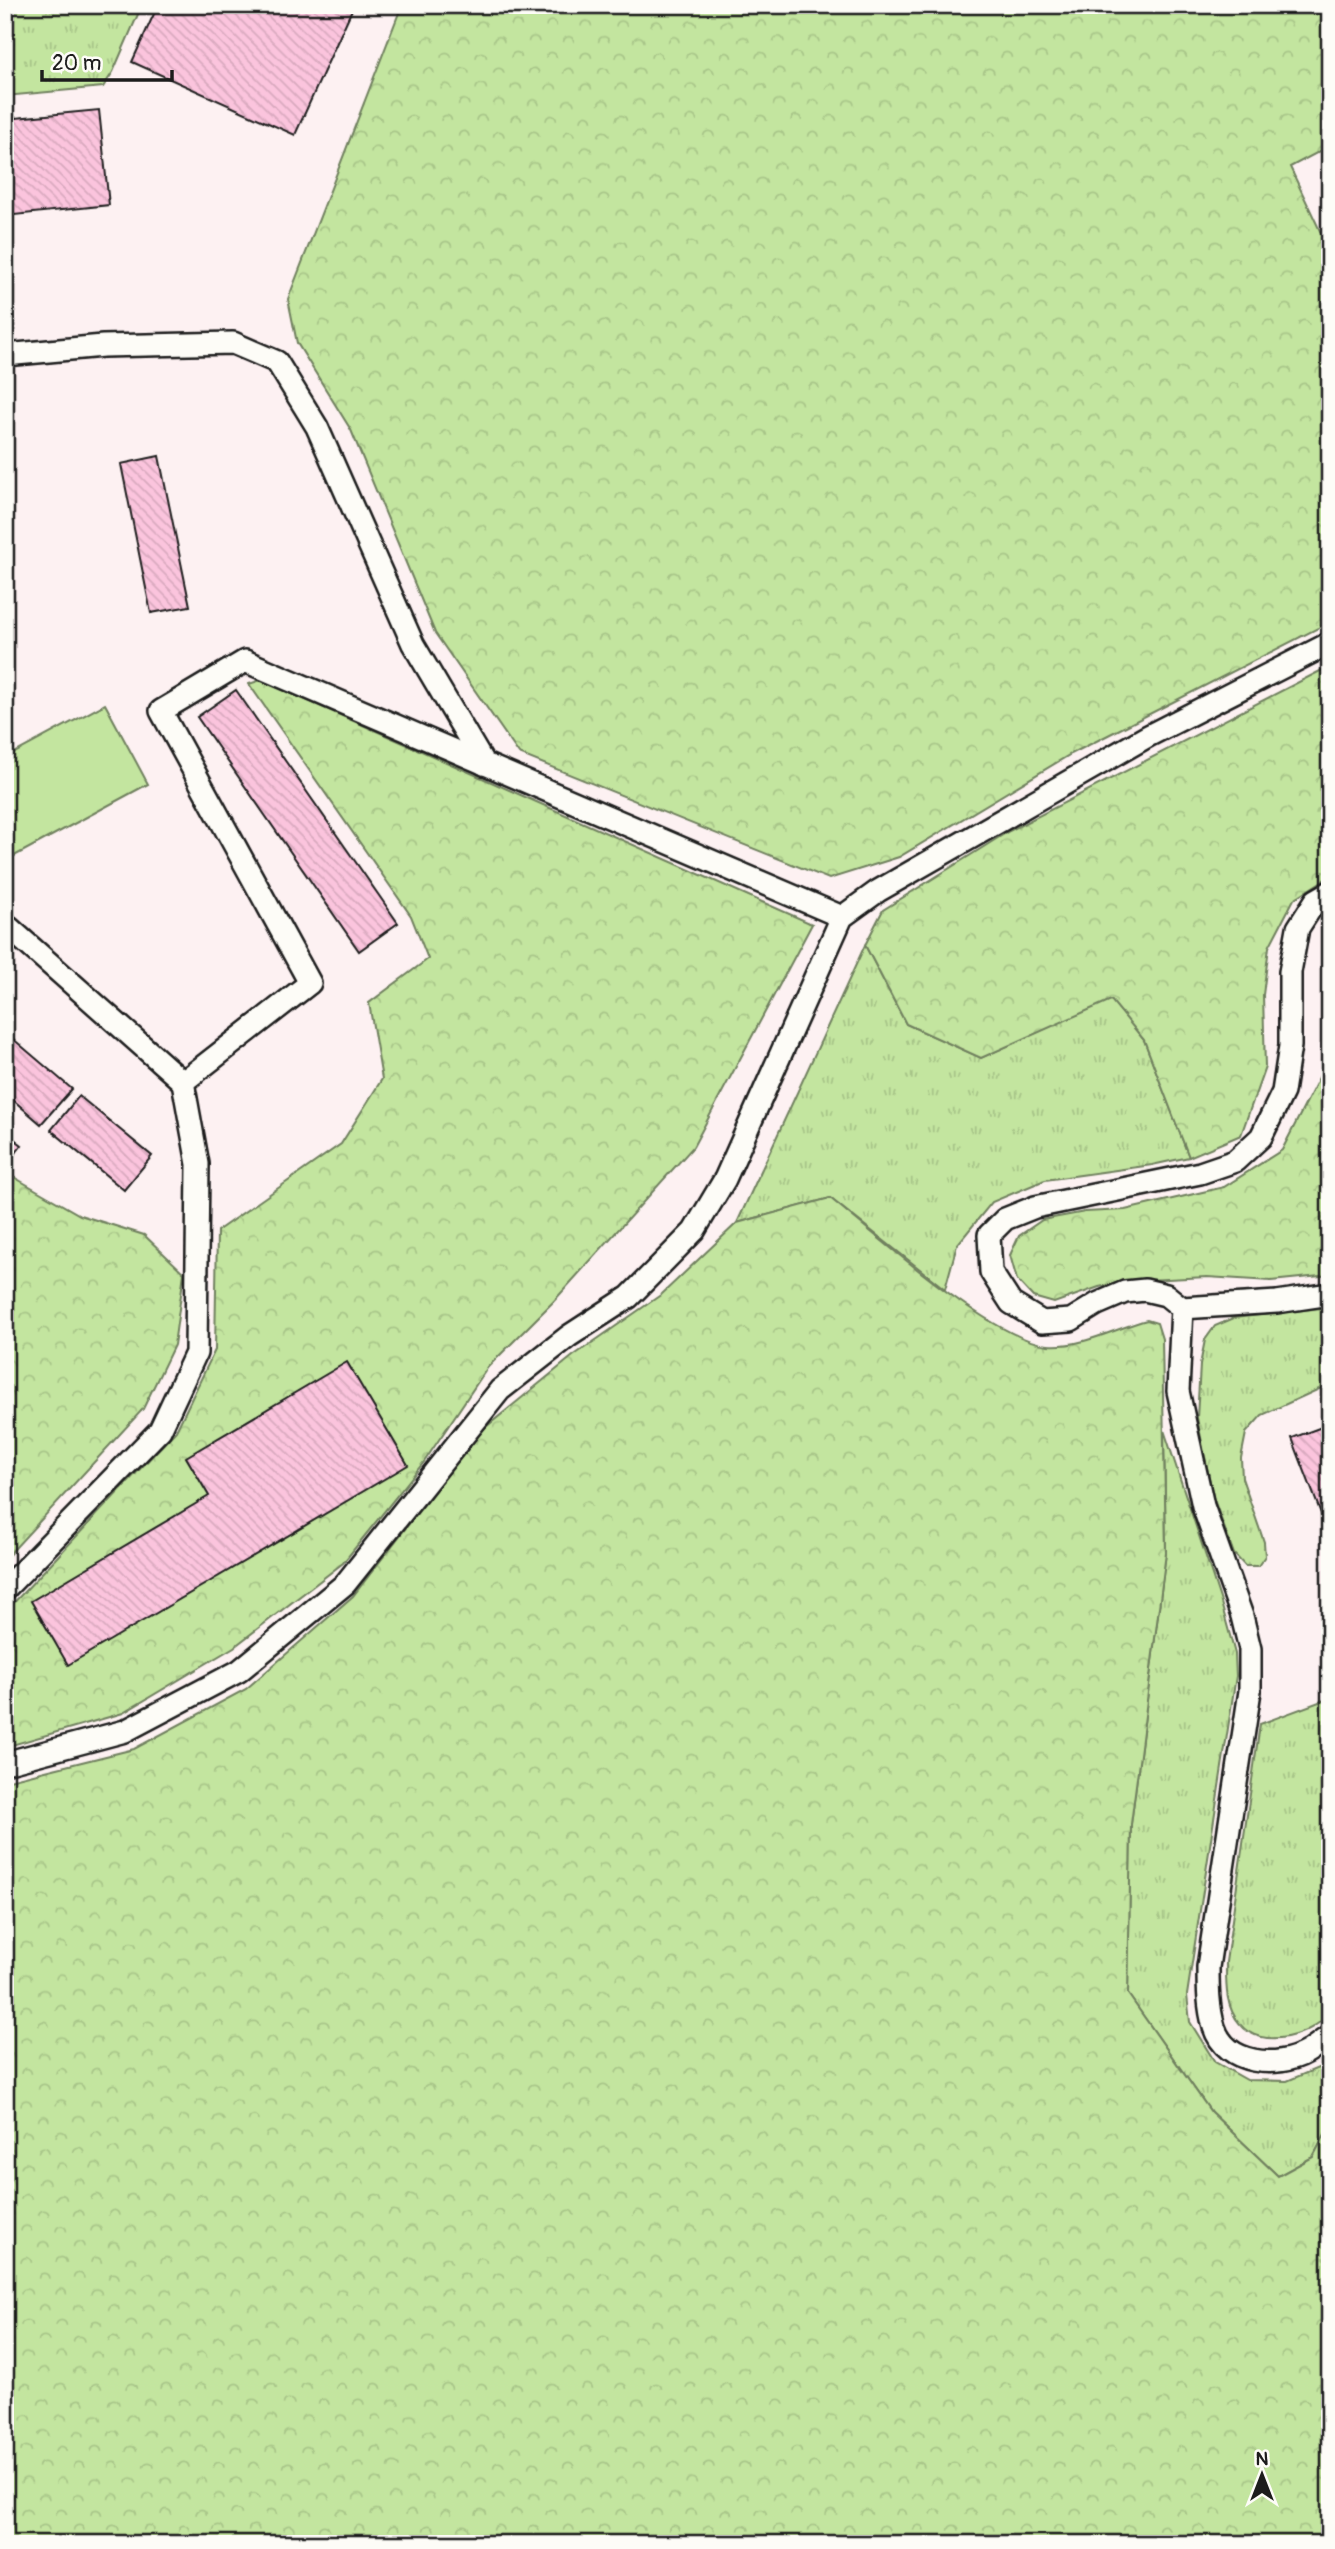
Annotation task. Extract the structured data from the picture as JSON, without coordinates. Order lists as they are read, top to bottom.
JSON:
{
  "scale_bar": "20 m",
  "north": "top"
}
